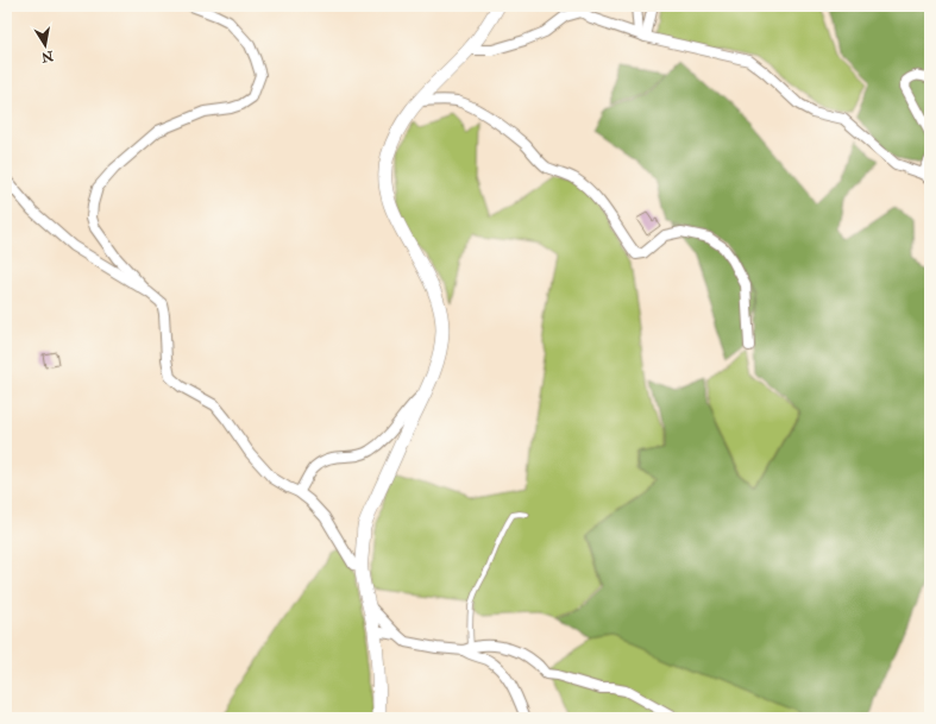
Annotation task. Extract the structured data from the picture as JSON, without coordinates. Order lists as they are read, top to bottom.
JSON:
{
  "north": "bottom"
}
